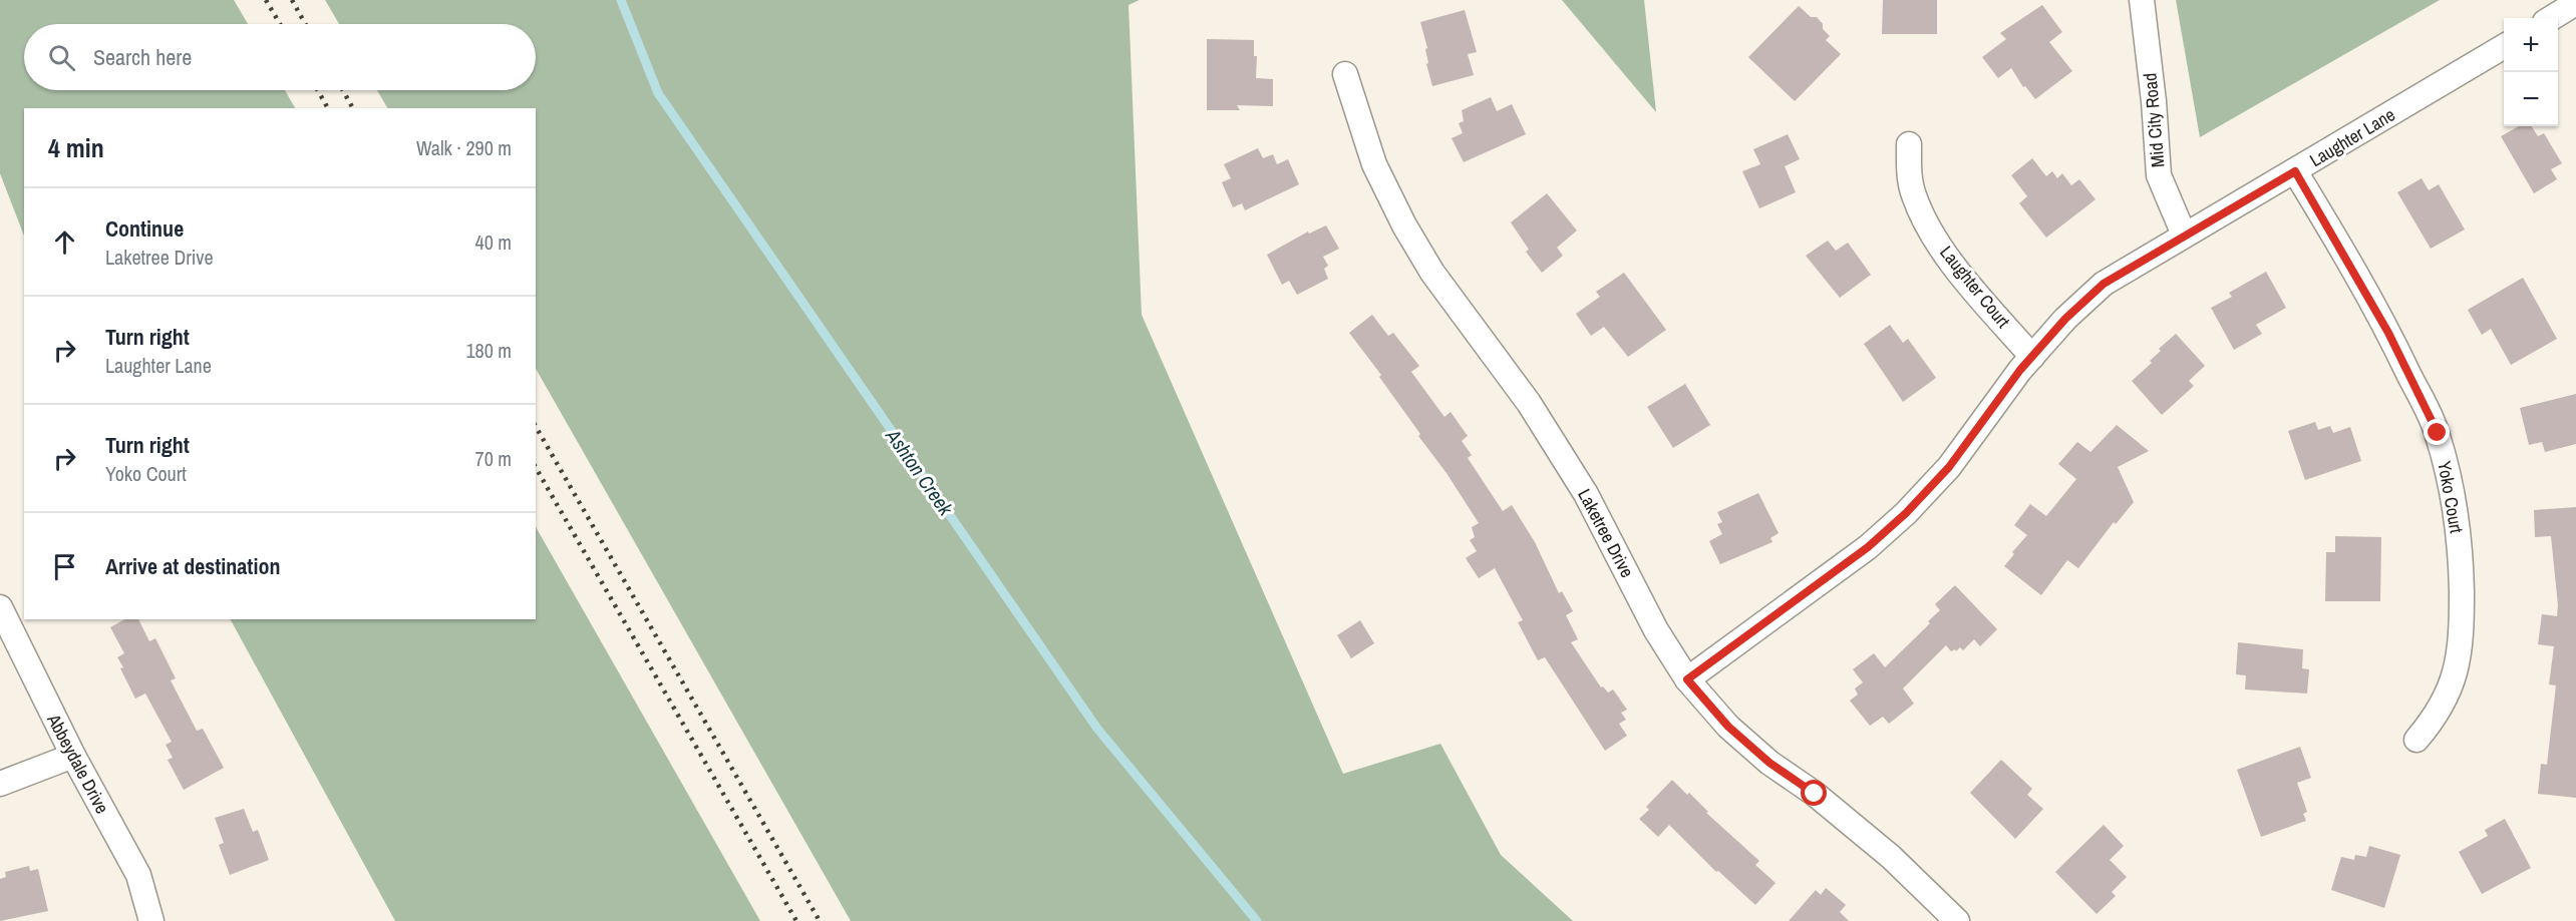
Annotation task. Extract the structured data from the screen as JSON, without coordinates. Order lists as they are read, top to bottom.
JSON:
{
  "streets": {
    "street": [
      "Mid City Road",
      "Laughter Lane",
      "Laughter Court",
      "Yoko Court",
      "Laketree Drive",
      "Abbeydale Drive"
    ]
  },
  "crossings": [
    ["Mid City Road", "Laughter Lane"],
    ["Laughter Lane", "Laughter Court"],
    ["Laughter Lane", "Yoko Court"],
    ["Laughter Lane", "Laketree Drive"]
  ],
  "water": ["Ashton Creek"],
  "page": {
    "map_buttons": ["+", "−"],
    "search": "Search here",
    "heading": ["4 min", "Walk · 290 m"],
    "list": [
      ["Continue", "Laketree Drive", "40 m"],
      ["Turn right", "Laughter Lane", "180 m"],
      ["Turn right", "Yoko Court", "70 m"],
      "Arrive at destination"
    ]
  }
}
